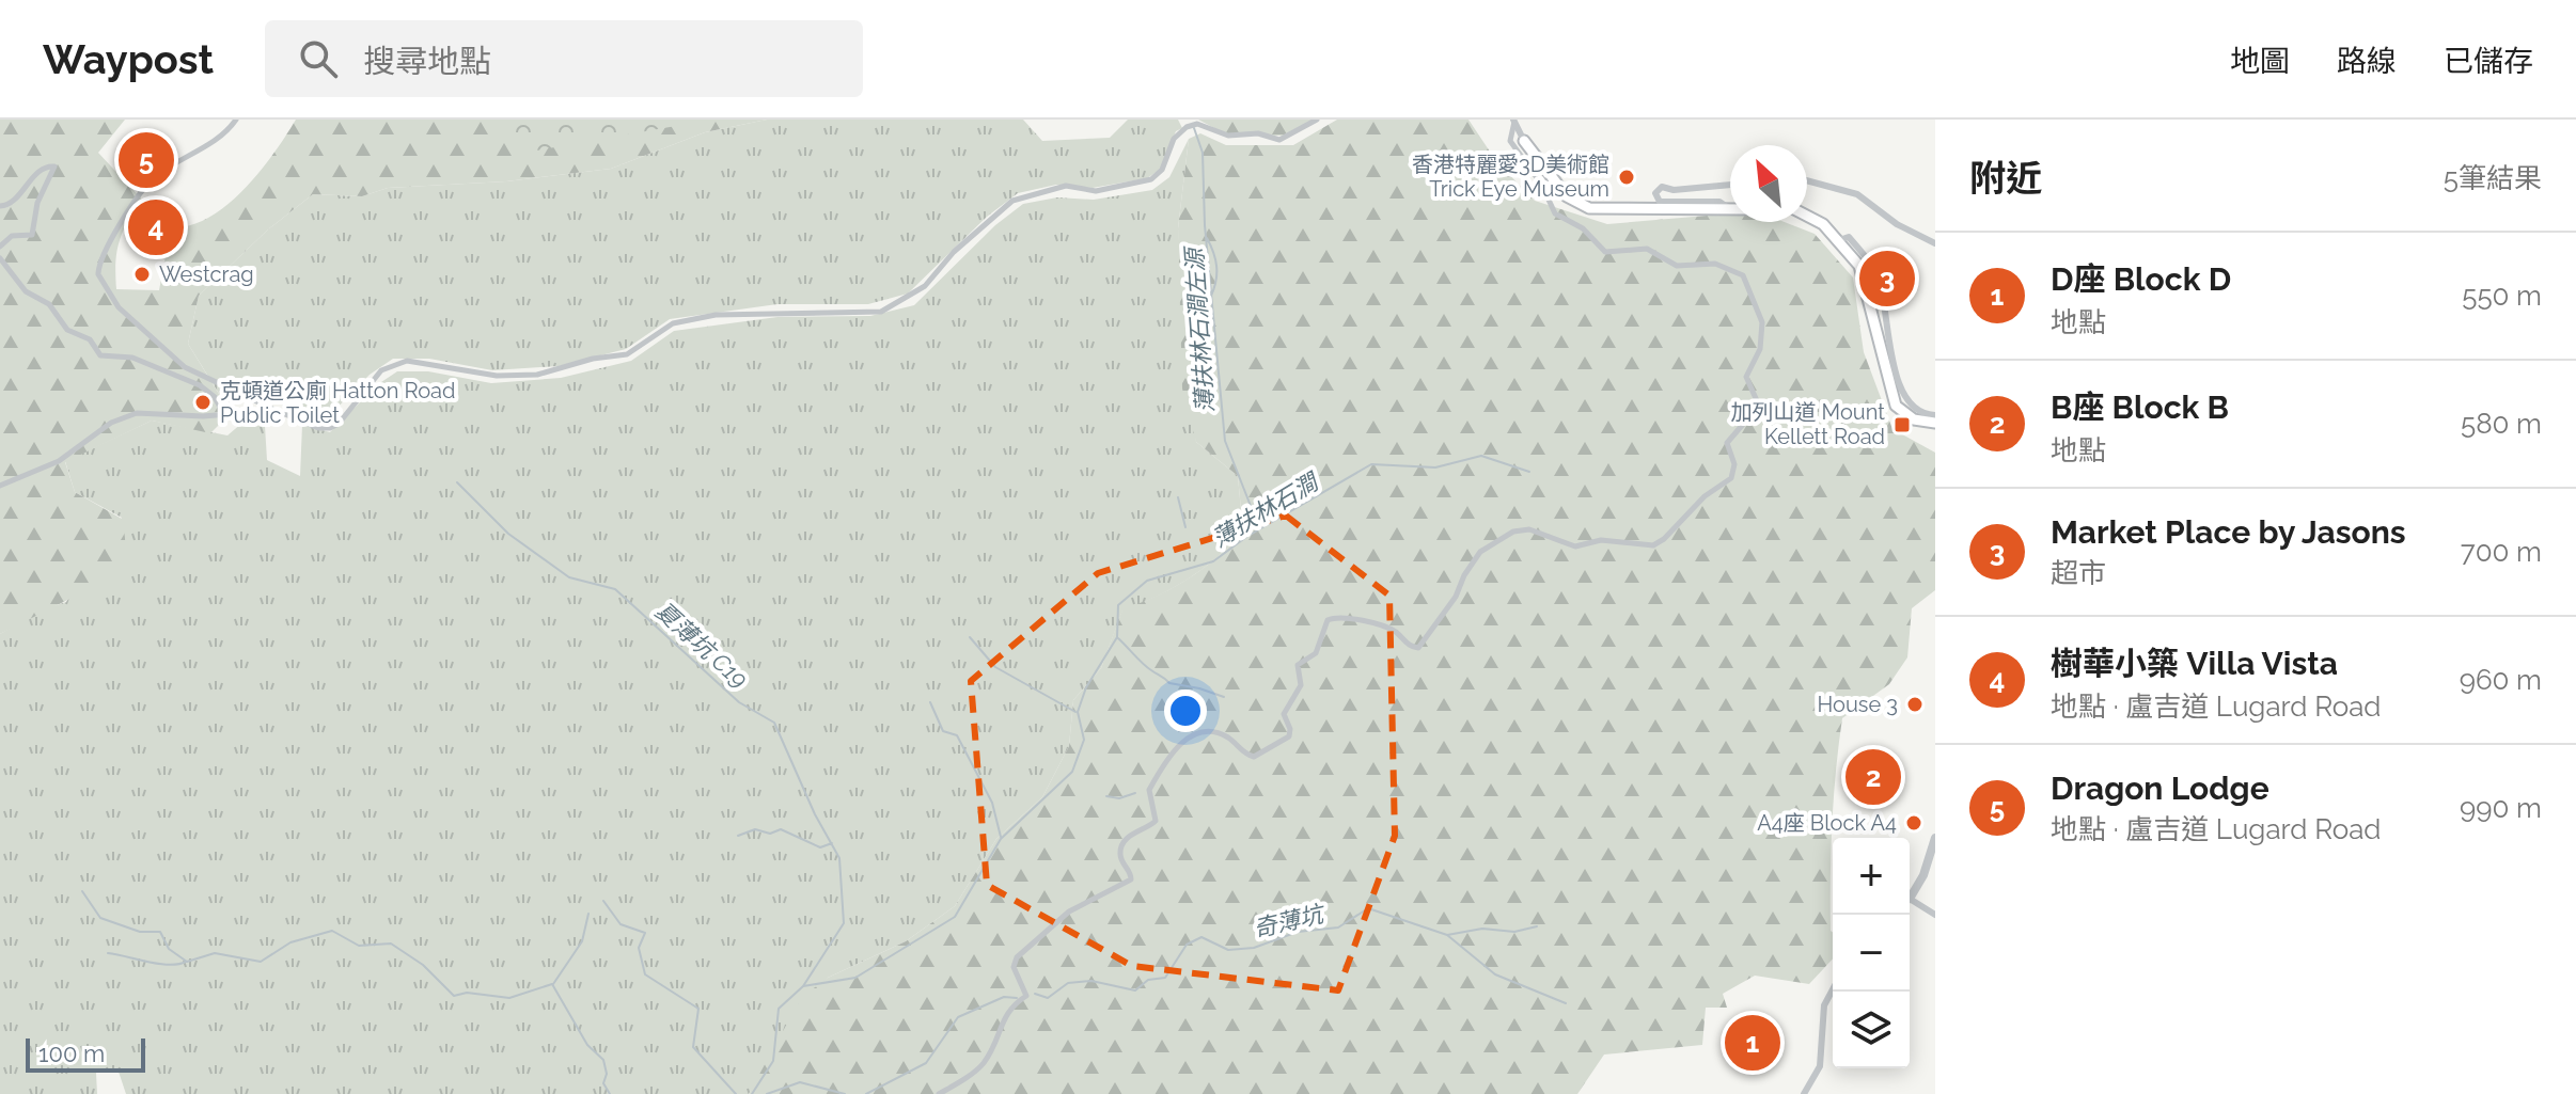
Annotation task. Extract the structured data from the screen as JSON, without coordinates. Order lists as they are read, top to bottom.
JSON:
{
  "water": [
    "薄扶林石澗左源",
    "薄扶林石澗",
    "夏薄坑 C19",
    "奇薄坑"
  ],
  "places": {
    "other": [
      "香港特麗愛3D美術館 Trick Eye Museum",
      "Westcrag",
      "克頓道公廁 Hatton Road Public Toilet",
      "House 3",
      "A4座 Block A4"
    ],
    "transit": ["加列山道 Mount Kellett Road"]
  },
  "scale_bar": "100 m",
  "north": "top left",
  "page": {
    "header": "Waypost",
    "search": "搜尋地點",
    "nav": ["地圖", "路線", "已儲存"],
    "heading": ["附近", "5筆結果"],
    "pins": [
      "5",
      "4",
      "3",
      "2",
      "1"
    ],
    "list": [
      {
        "mark": "1",
        "name": "D座 Block D",
        "note": "地點",
        "value": "550 m"
      },
      {
        "mark": "2",
        "name": "B座 Block B",
        "note": "地點",
        "value": "580 m"
      },
      {
        "mark": "3",
        "name": "Market Place by Jasons",
        "note": "超市",
        "value": "700 m"
      },
      {
        "mark": "4",
        "name": "樹華小築 Villa Vista",
        "note": "地點 · 盧吉道 Lugard Road",
        "value": "960 m"
      },
      {
        "mark": "5",
        "name": "Dragon Lodge",
        "note": "地點 · 盧吉道 Lugard Road",
        "value": "990 m"
      }
    ],
    "map_buttons": ["+", "−"],
    "scale": "100 m"
  }
}
